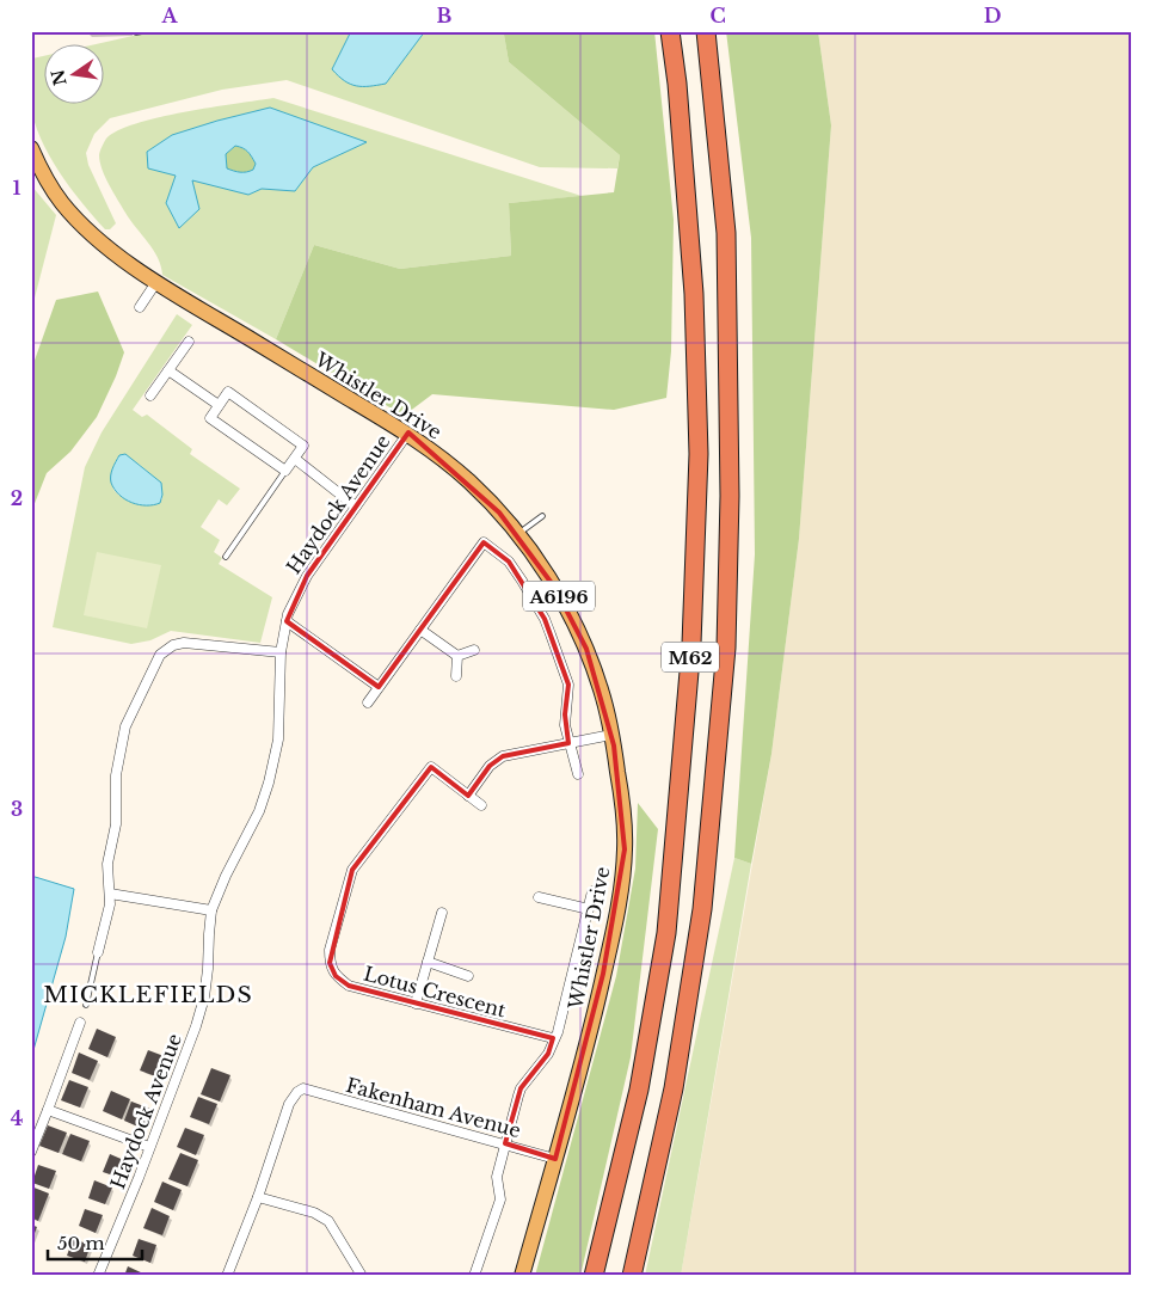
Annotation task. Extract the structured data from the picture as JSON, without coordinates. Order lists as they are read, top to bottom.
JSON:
{
  "streets": {
    "highway": ["M62"],
    "main road": ["Whistler Drive", "A6196"],
    "street": ["Haydock Avenue", "Lotus Crescent", "Fakenham Avenue"]
  },
  "crossings": [
    ["Whistler Drive", "Haydock Avenue"],
    ["Whistler Drive", "Fakenham Avenue"]
  ],
  "districts": ["MICKLEFIELDS"],
  "scale_bar": "50 m",
  "north": "left",
  "grid": {
    "columns": [
      "A",
      "B",
      "C",
      "D"
    ],
    "rows": [
      "1",
      "2",
      "3",
      "4"
    ]
  }
}
